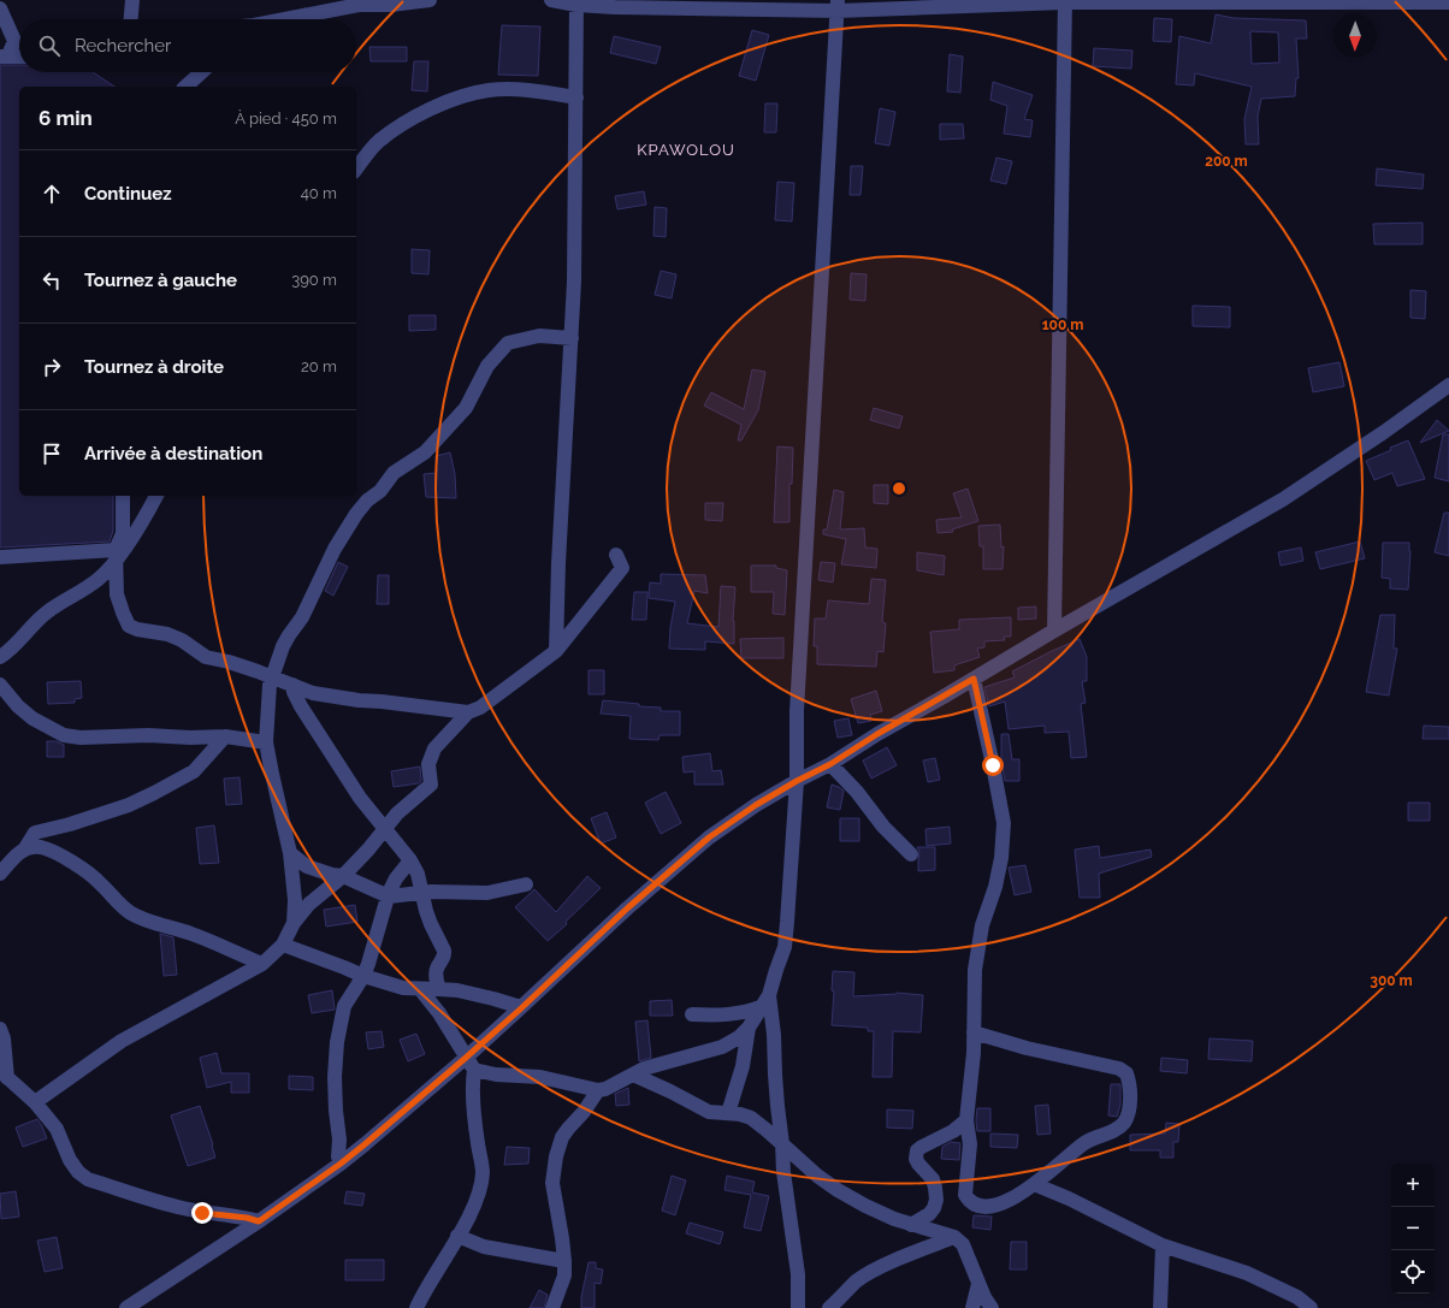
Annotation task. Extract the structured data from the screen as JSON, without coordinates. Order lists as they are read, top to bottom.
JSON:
{
  "districts": ["KPAWOLOU"],
  "north": "bottom",
  "page": {
    "search": "Rechercher",
    "heading": ["6 min", "À pied · 450 m"],
    "list": [
      ["Continuez", "40 m"],
      ["Tournez à gauche", "390 m"],
      ["Tournez à droite", "20 m"],
      "Arrivée à destination"
    ],
    "map_buttons": ["+", "−"]
  },
  "rings": ["200 m", "100 m", "300 m"]
}
